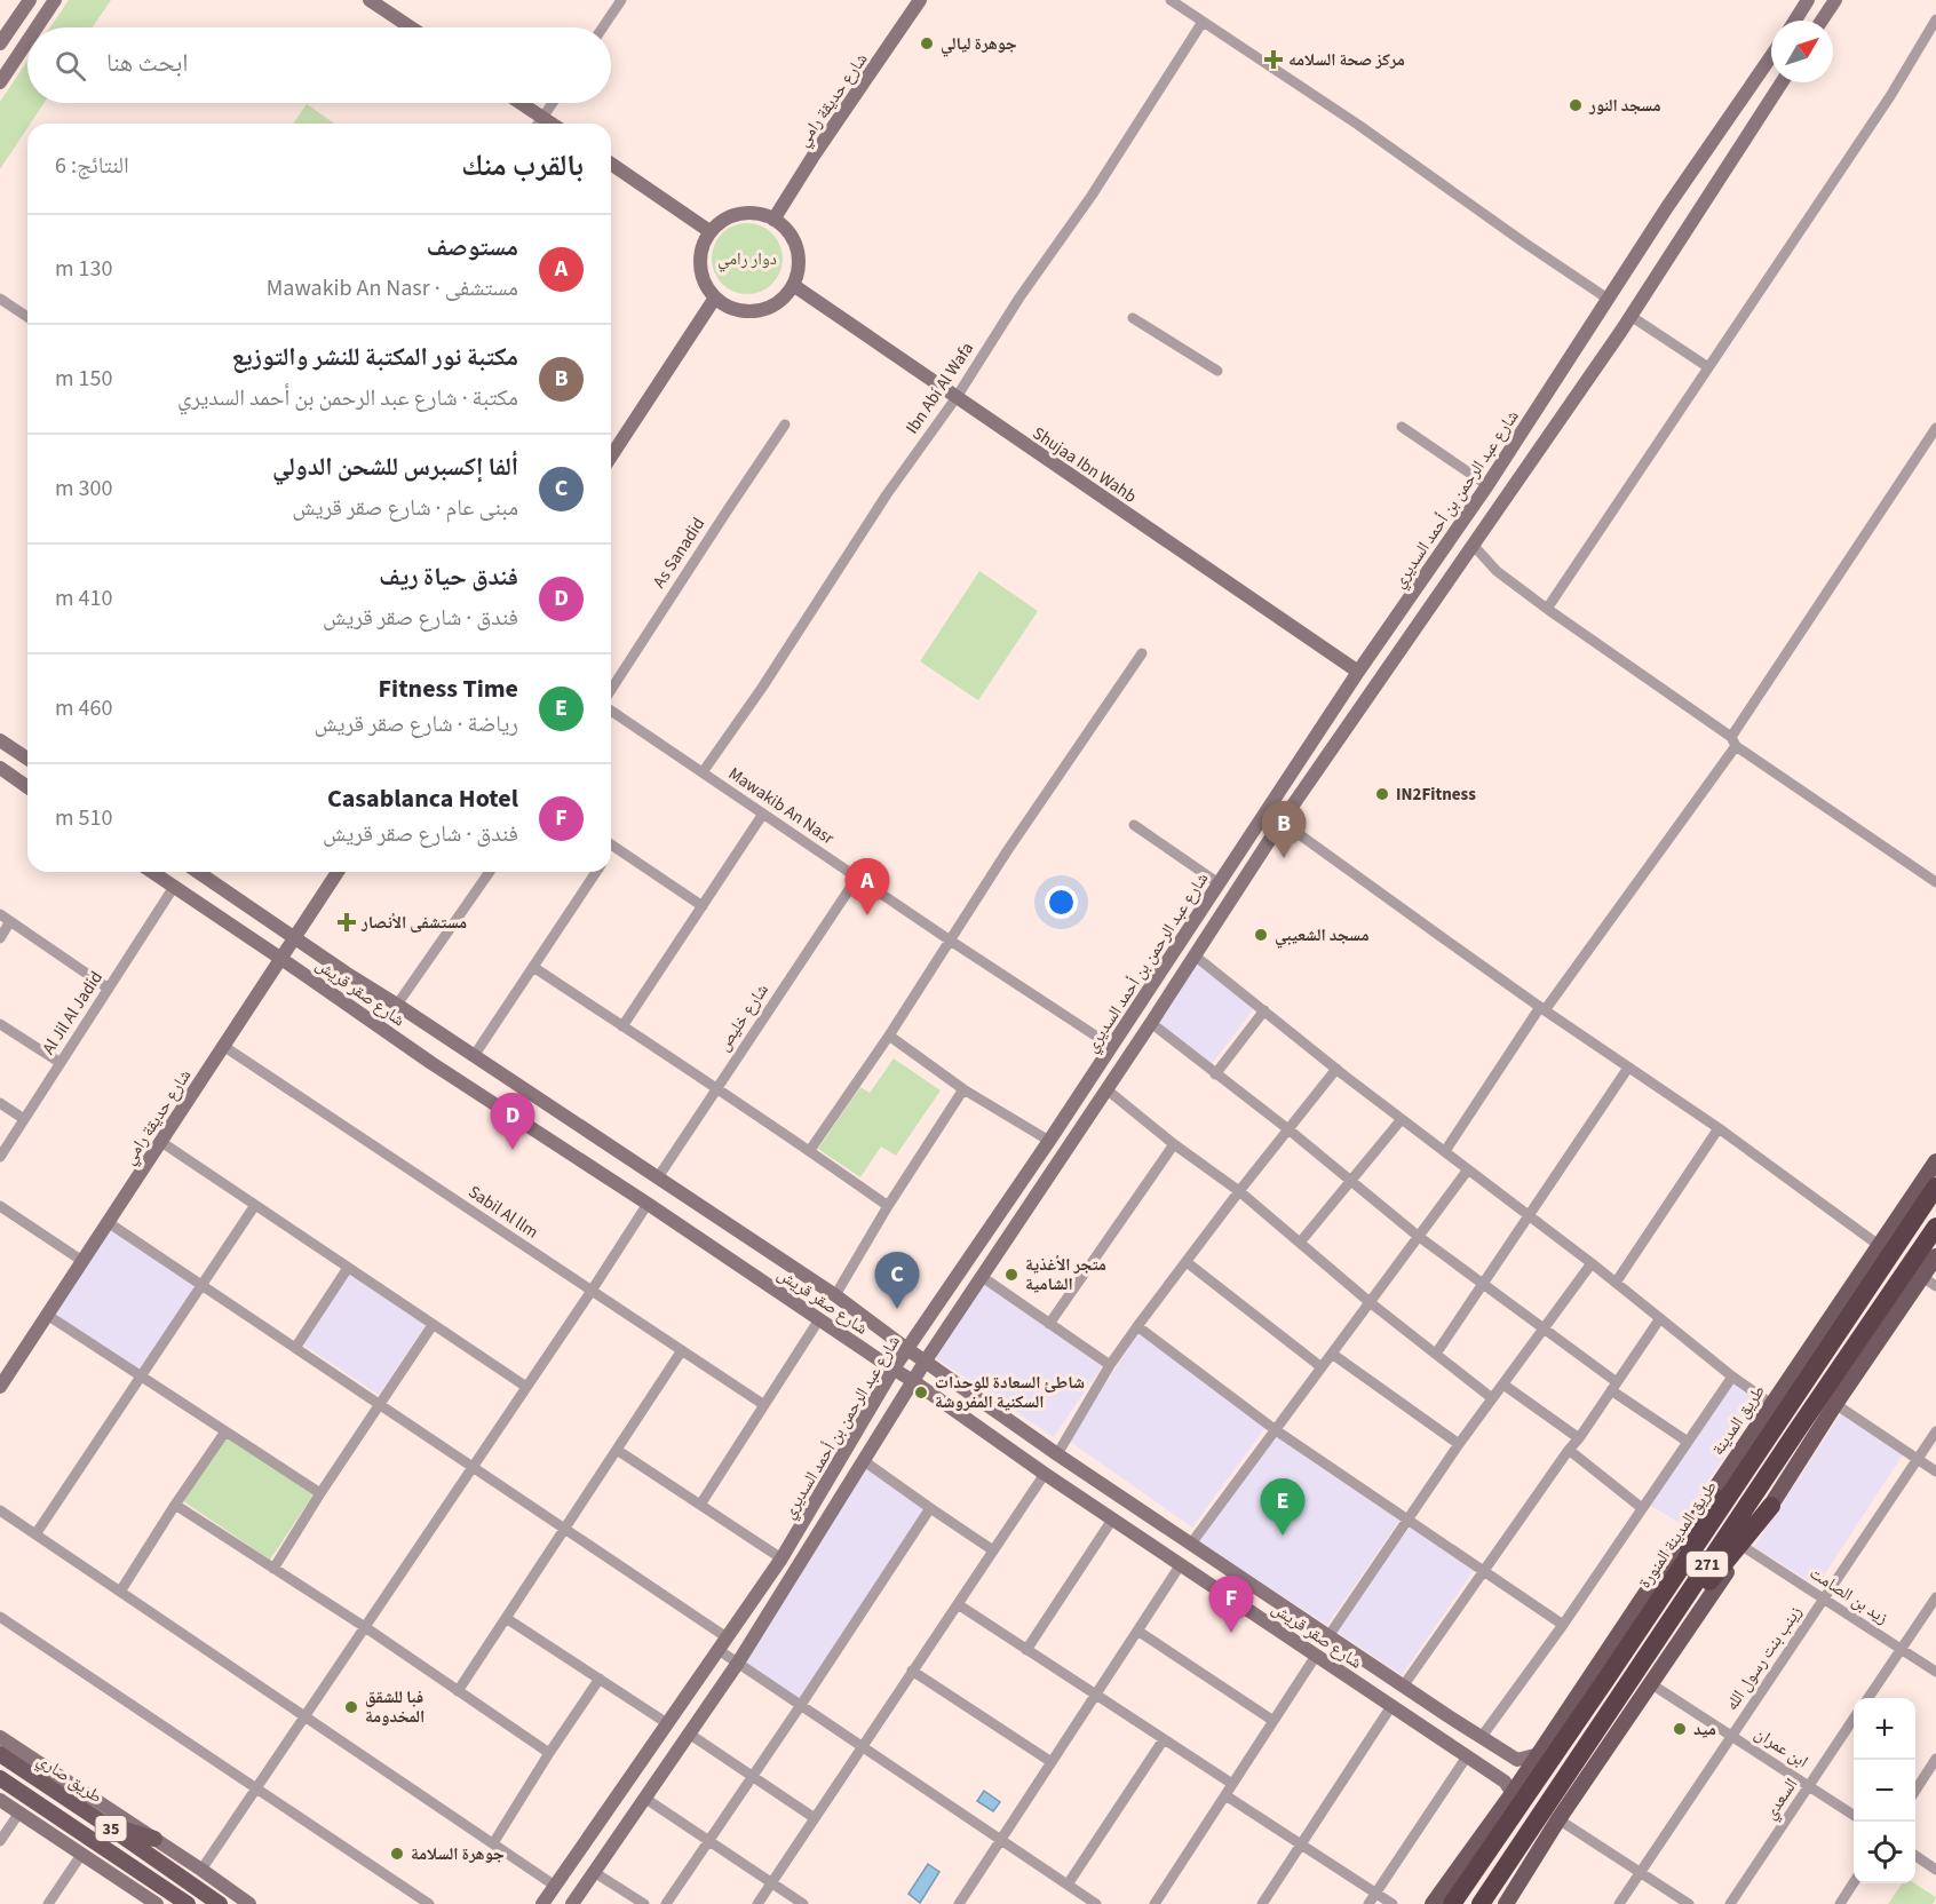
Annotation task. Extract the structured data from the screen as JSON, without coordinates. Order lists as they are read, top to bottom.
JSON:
{
  "streets": {
    "highway": ["طريق المدينة المنورة", "271"],
    "main road": ["طريق المدينة", "طريق صاري", "35"],
    "street": [
      "شارع حديقة رامي",
      "Ibn Abi Al Wafa",
      "Shujaa Ibn Wahb",
      "شارع عبد الرحمن بن أحمد السديري",
      "As Sanadid",
      "Mawakib An Nasr",
      "شارع صقر قريش",
      "Al Jil Al Jadid",
      "شارع خليص",
      "Sabil Al llm",
      "زيد بن الصامت",
      "زينب بنت رسول الله",
      "ابن عمران",
      "السعدي"
    ]
  },
  "crossings": [
    ["شارع حديقة رامي", "Shujaa Ibn Wahb"],
    ["شارع حديقة رامي", "شارع صقر قريش"],
    ["شارع حديقة رامي", "Sabil Al llm"],
    ["Ibn Abi Al Wafa", "Shujaa Ibn Wahb"],
    ["Ibn Abi Al Wafa", "Mawakib An Nasr"],
    ["Shujaa Ibn Wahb", "شارع عبد الرحمن بن أحمد السديري"],
    ["شارع عبد الرحمن بن أحمد السديري", "Mawakib An Nasr"],
    ["شارع عبد الرحمن بن أحمد السديري", "شارع صقر قريش"],
    ["Mawakib An Nasr", "شارع خليص"],
    ["شارع صقر قريش", "Al Jil Al Jadid"],
    ["شارع صقر قريش", "شارع خليص"],
    ["شارع صقر قريش", "طريق المدينة"],
    ["طريق المدينة", "طريق المدينة المنورة"],
    ["زيد بن الصامت", "زينب بنت رسول الله"],
    ["زينب بنت رسول الله", "ابن عمران"],
    ["ابن عمران", "السعدي"]
  ],
  "parks": ["دوار رامي"],
  "places": {
    "other": [
      "جوهرة ليالي",
      "مسجد النور",
      "IN2Fitness",
      "مسجد الشعيبي",
      "متجر الأغذية الشامية",
      "شاطئ السعادة للوحدات السكنية المفروشة",
      "فبا للشقق المخدومة",
      "ميد",
      "جوهرة السلامة"
    ],
    "health": ["مركز صحة السلامه", "مستشفى الأنصار"]
  },
  "north": "top right",
  "page": {
    "search": "ابحث هنا",
    "heading": ["بالقرب منك", "النتائج: 6"],
    "list": [
      {
        "mark": "A",
        "name": "مستوصف",
        "note": "مستشفى · Mawakib An Nasr",
        "value": "130 m"
      },
      {
        "mark": "B",
        "name": "مكتبة نور المكتبة للنشر والتوزيع",
        "note": "مكتبة · شارع عبد الرحمن بن أحمد السديري",
        "value": "150 m"
      },
      {
        "mark": "C",
        "name": "ألفا إكسبرس للشحن الدولي",
        "note": "مبنى عام · شارع صقر قريش",
        "value": "300 m"
      },
      {
        "mark": "D",
        "name": "فندق حياة ريف",
        "note": "فندق · شارع صقر قريش",
        "value": "410 m"
      },
      {
        "mark": "E",
        "name": "Fitness Time",
        "note": "رياضة · شارع صقر قريش",
        "value": "460 m"
      },
      {
        "mark": "F",
        "name": "Casablanca Hotel",
        "note": "فندق · شارع صقر قريش",
        "value": "510 m"
      }
    ],
    "pins": [
      "B",
      "A",
      "D",
      "C",
      "E",
      "F"
    ],
    "map_buttons": ["+", "−"]
  }
}
